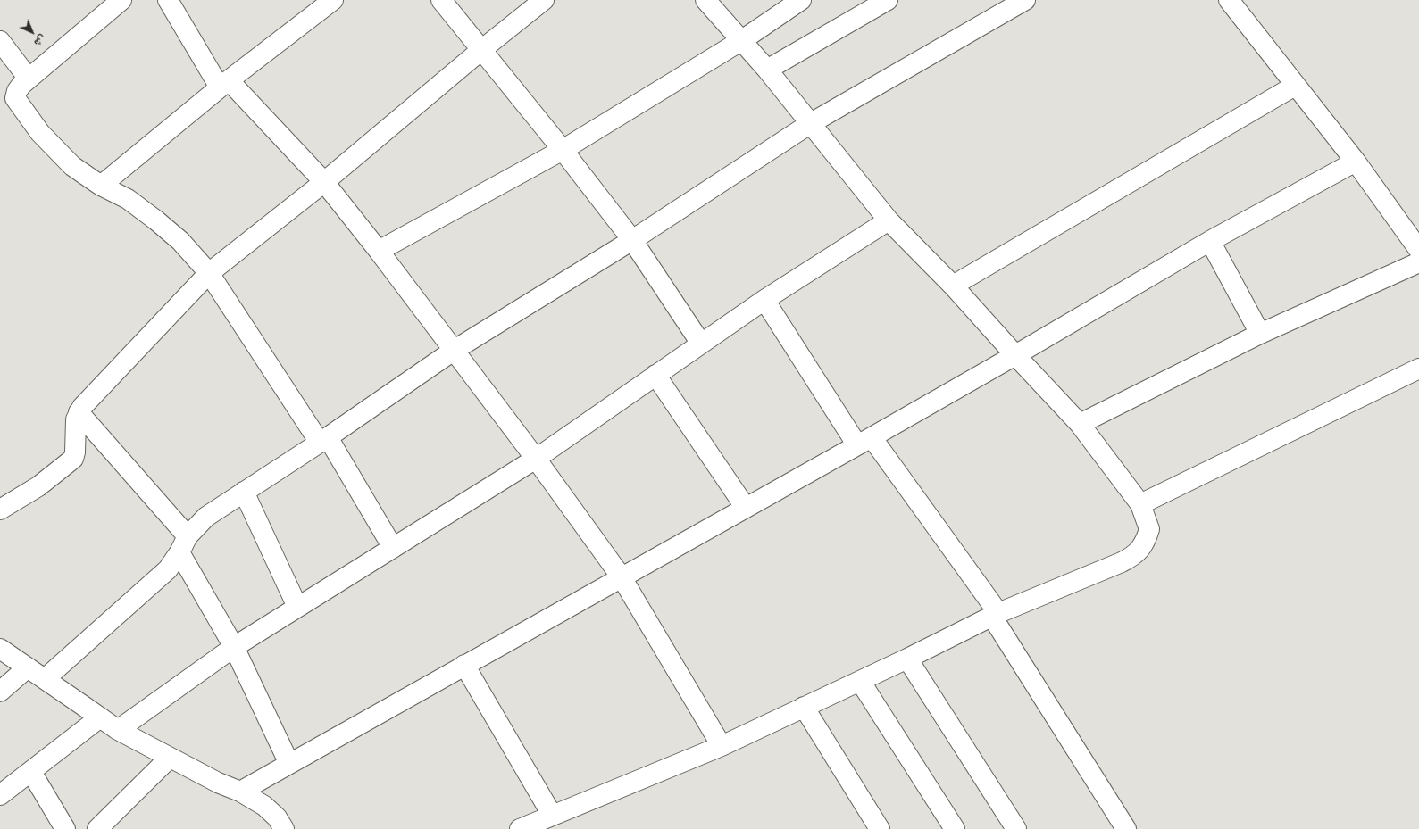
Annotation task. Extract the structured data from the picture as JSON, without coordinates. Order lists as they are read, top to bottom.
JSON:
{
  "north": "bottom right"
}
